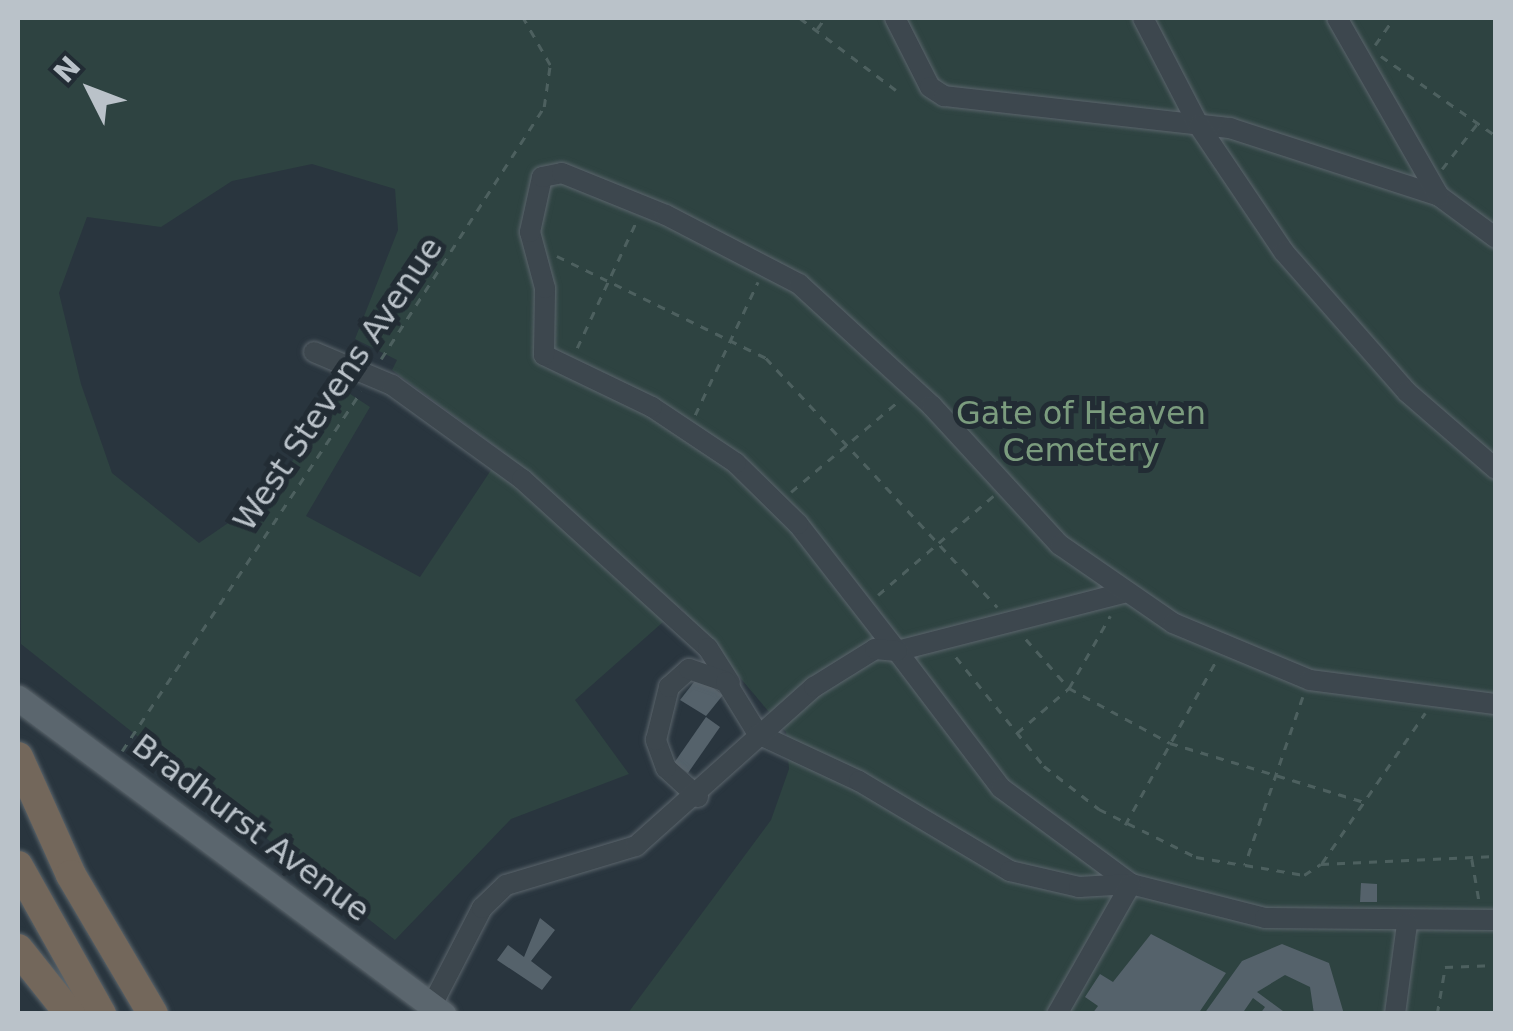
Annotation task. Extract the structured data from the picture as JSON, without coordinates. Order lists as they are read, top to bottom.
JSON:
{
  "streets": {
    "main road": ["Bradhurst Avenue"],
    "path": ["West Stevens Avenue"]
  },
  "crossings": [
    ["West Stevens Avenue", "Bradhurst Avenue"]
  ],
  "parks": ["Gate of Heaven Cemetery"],
  "north": "top left"
}
